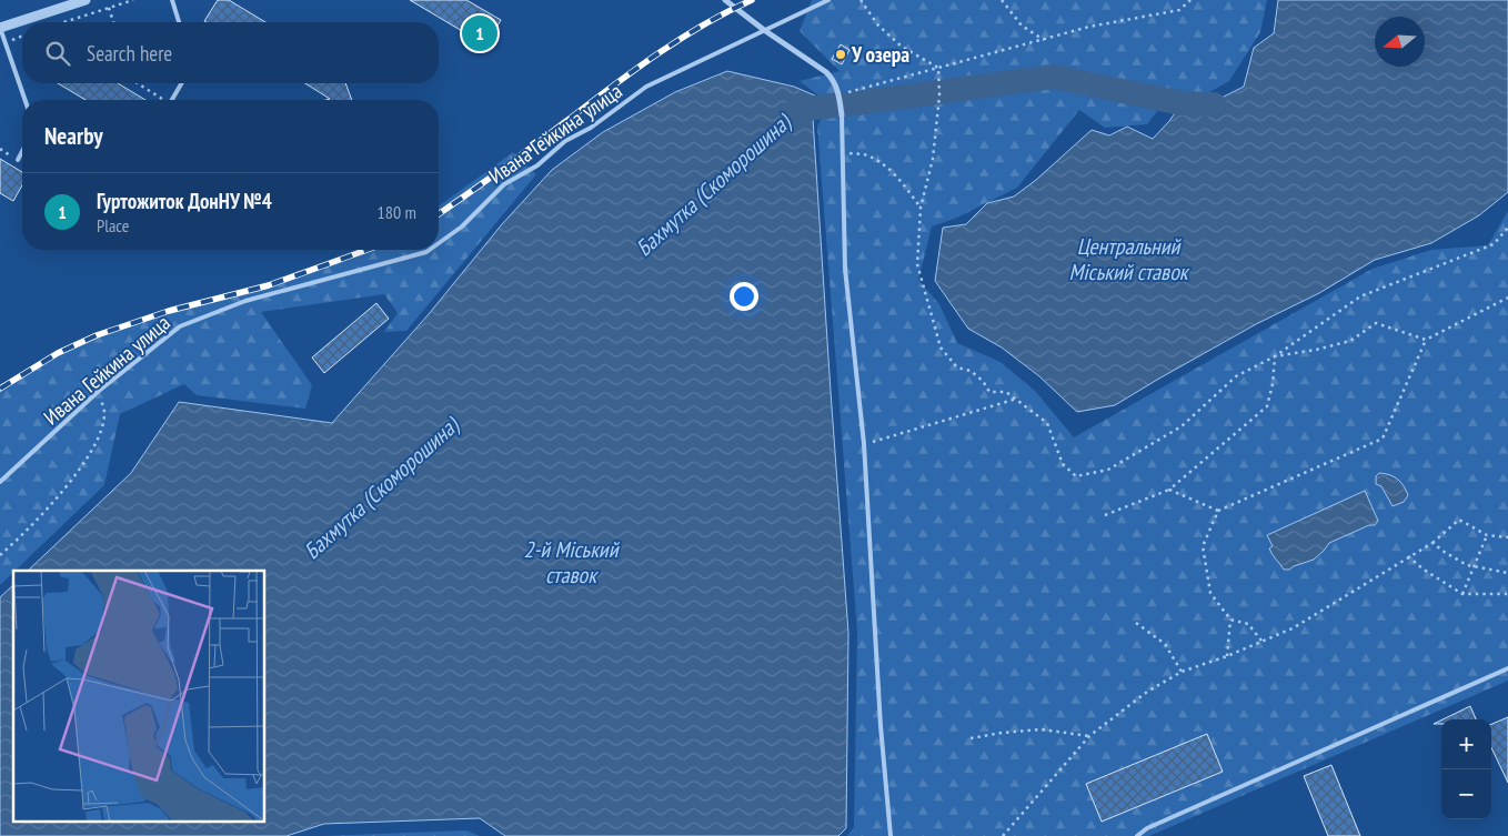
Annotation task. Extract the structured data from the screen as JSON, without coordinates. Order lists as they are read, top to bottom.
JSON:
{
  "streets": {
    "lane": ["Ивана Гейкина улица"]
  },
  "water": ["Бахмутка (Скоморошина)", "Центральний Міський ставок", "2-й Міський ставок"],
  "places": ["У озера"],
  "north": "left",
  "page": {
    "pins": "1",
    "search": "Search here",
    "heading": "Nearby",
    "list": [
      {
        "mark": "1",
        "name": "Гуртожиток ДонНУ №4",
        "note": "Place",
        "value": "180 m"
      }
    ],
    "map_buttons": ["+", "−"]
  }
}
